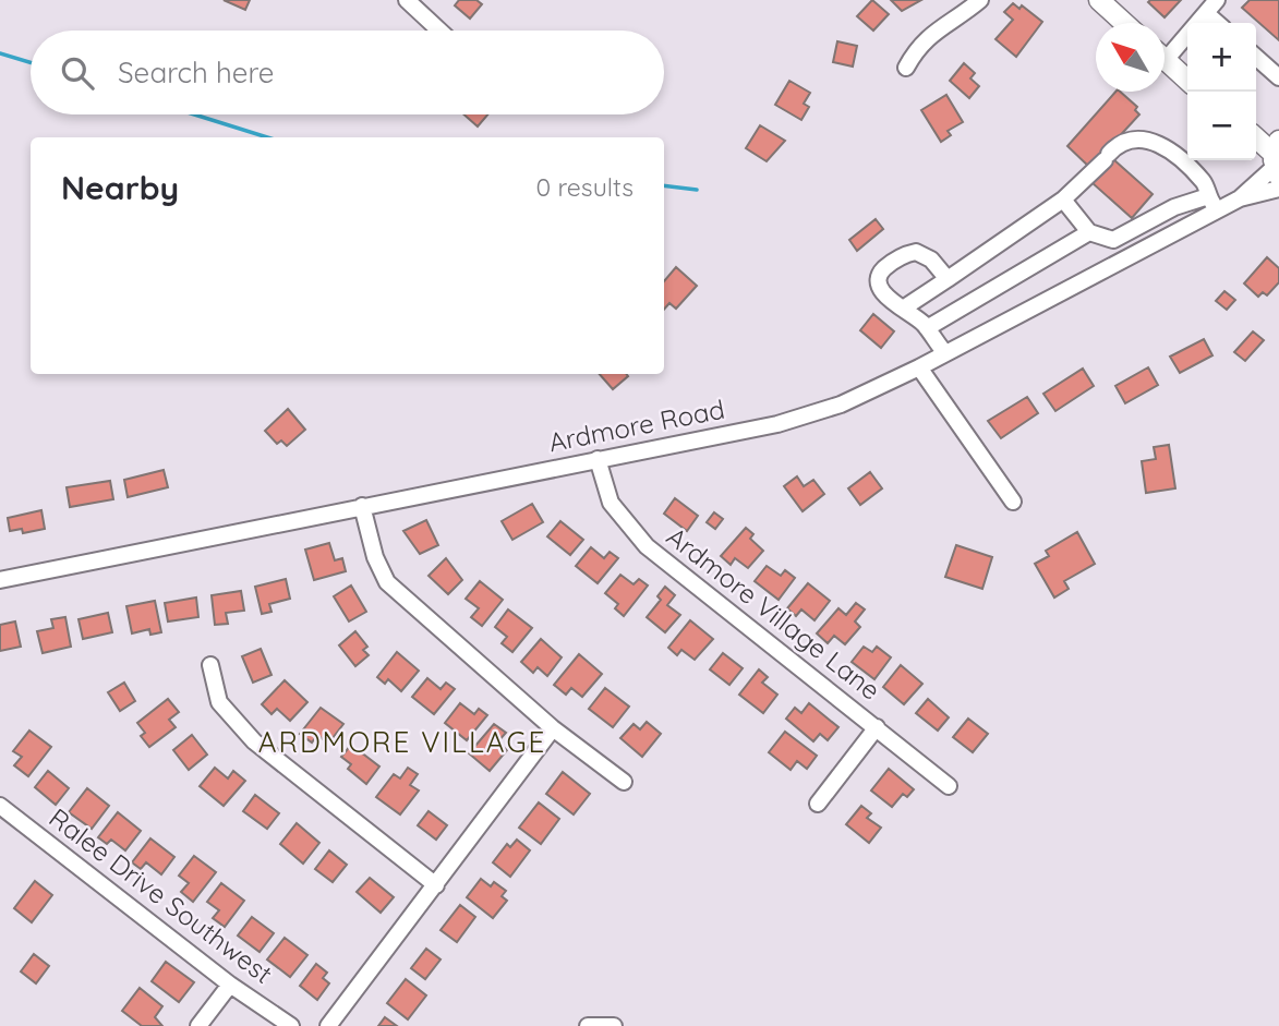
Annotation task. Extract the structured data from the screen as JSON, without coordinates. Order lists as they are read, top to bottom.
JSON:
{
  "streets": {
    "street": ["Ardmore Road", "Ardmore Village Lane", "Ralee Drive Southwest"]
  },
  "crossings": [
    ["Ardmore Road", "Ardmore Village Lane"]
  ],
  "districts": ["ARDMORE VILLAGE"],
  "north": "top left",
  "page": {
    "map_buttons": ["+", "−"],
    "search": "Search here",
    "heading": ["Nearby", "0 results"]
  }
}
